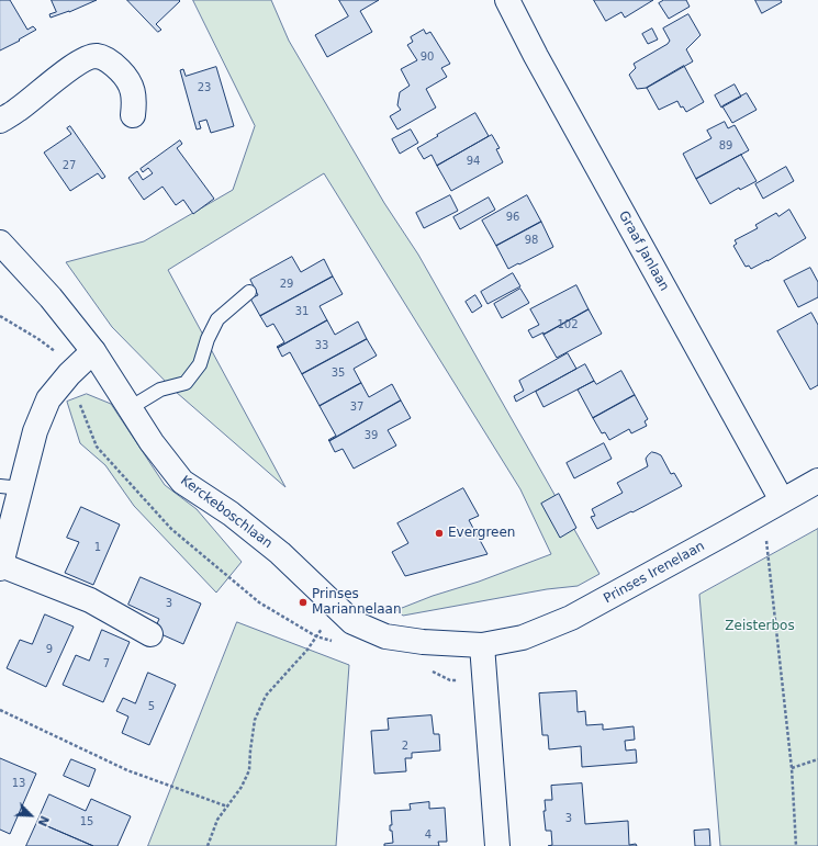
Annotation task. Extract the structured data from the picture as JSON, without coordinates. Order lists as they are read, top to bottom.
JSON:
{
  "streets": {
    "street": ["Graaf Janlaan", "Kerckeboschlaan", "Prinses Irenelaan"]
  },
  "crossings": [
    ["Graaf Janlaan", "Prinses Irenelaan"],
    ["Kerckeboschlaan", "Prinses Irenelaan"]
  ],
  "parks": ["Zeisterbos"],
  "places": ["Evergreen", "Prinses Mariannelaan"],
  "house_numbers": [
    "90",
    "23",
    "89",
    "94",
    "27",
    "96",
    "98",
    "29",
    "31",
    "102",
    "33",
    "35",
    "37",
    "39",
    "1",
    "3",
    "9",
    "7",
    "5",
    "2",
    "13",
    "3",
    "15",
    "4"
  ],
  "north": "bottom right"
}
